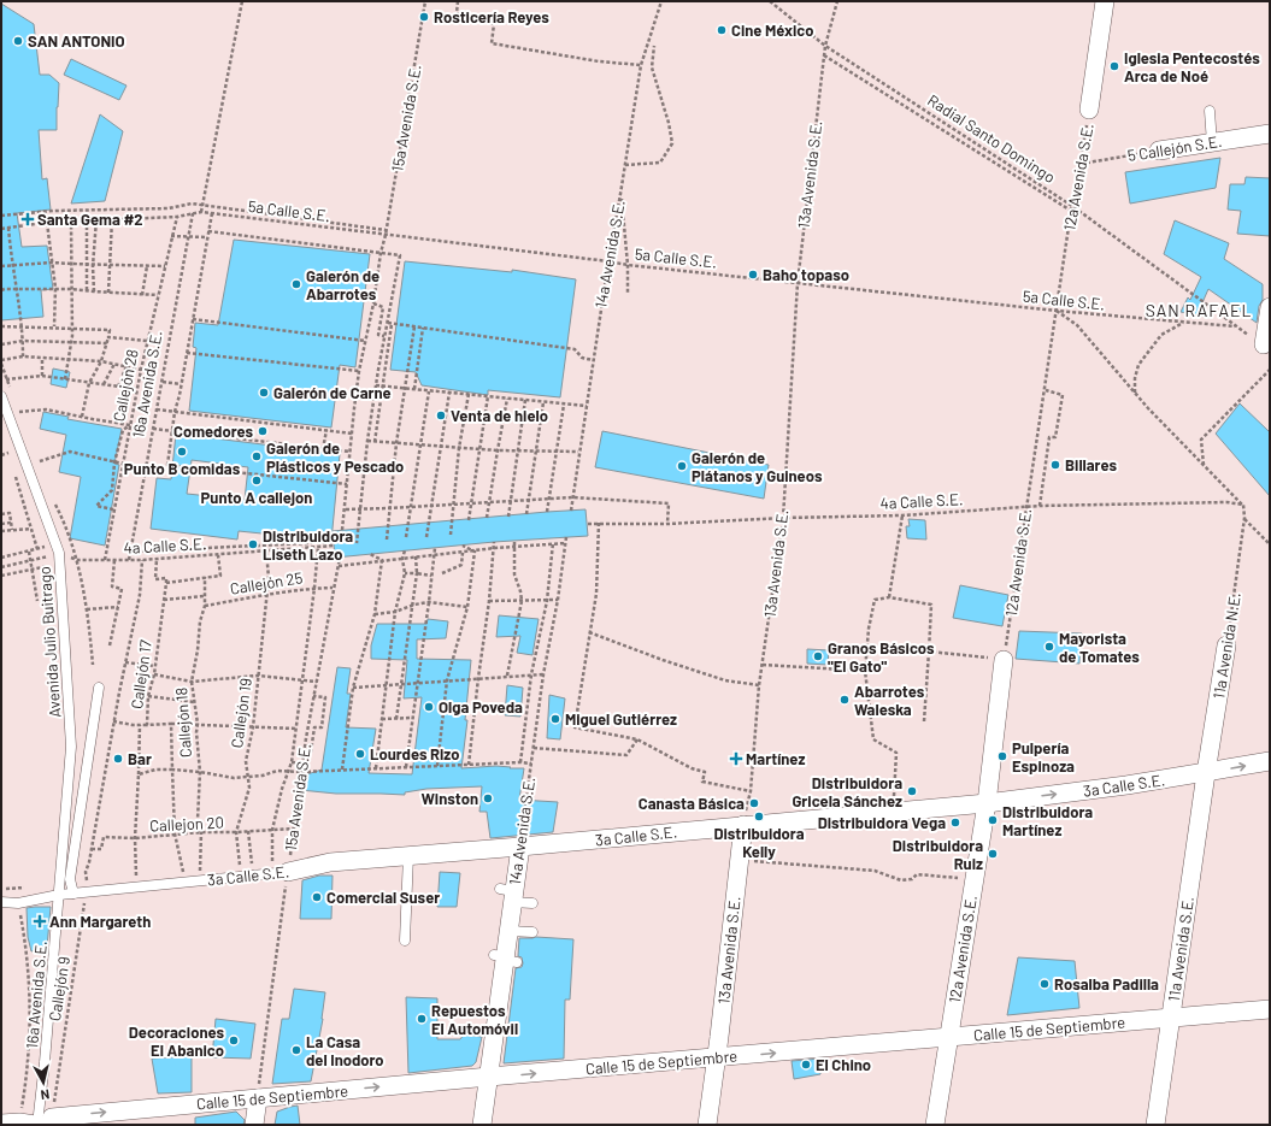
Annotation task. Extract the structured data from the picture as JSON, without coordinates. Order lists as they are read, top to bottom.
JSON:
{
  "streets": {
    "street": [
      "5 Callejón S.E.",
      "13a Avenida S.E.",
      "12a Avenida S.E.",
      "14a Avenida S.E.",
      "11a Avenida N.E.",
      "3a Calle S.E.",
      "11a Avenida S.E.",
      "Calle 15 de Septiembre"
    ],
    "lane": ["16a Avenida S.E.", "Avenida Julio Buitrago"],
    "path": [
      "15a Avenida S.E.",
      "Radial Santo Domingo",
      "5a Calle S.E.",
      "Callejón 28",
      "4a Calle S.E.",
      "Callejón 25",
      "Callejón 17",
      "Callejón 19",
      "Callejón 18",
      "Callejon 20",
      "Callejón 9"
    ]
  },
  "crossings": [
    ["15a Avenida S.E.", "5a Calle S.E."],
    ["15a Avenida S.E.", "Callejón 25"],
    ["15a Avenida S.E.", "3a Calle S.E."],
    ["15a Avenida S.E.", "Callejon 20"],
    ["15a Avenida S.E.", "Calle 15 de Septiembre"],
    ["Radial Santo Domingo", "13a Avenida S.E."],
    ["Radial Santo Domingo", "12a Avenida S.E."],
    ["Radial Santo Domingo", "5a Calle S.E."],
    ["5 Callejón S.E.", "12a Avenida S.E."],
    ["13a Avenida S.E.", "5a Calle S.E."],
    ["13a Avenida S.E.", "4a Calle S.E."],
    ["13a Avenida S.E.", "3a Calle S.E."],
    ["13a Avenida S.E.", "Calle 15 de Septiembre"],
    ["12a Avenida S.E.", "5a Calle S.E."],
    ["12a Avenida S.E.", "4a Calle S.E."],
    ["12a Avenida S.E.", "3a Calle S.E."],
    ["12a Avenida S.E.", "Calle 15 de Septiembre"],
    ["5a Calle S.E.", "14a Avenida S.E."],
    ["5a Calle S.E.", "16a Avenida S.E."],
    ["5a Calle S.E.", "Callejón 28"],
    ["14a Avenida S.E.", "3a Calle S.E."],
    ["14a Avenida S.E.", "Calle 15 de Septiembre"],
    ["16a Avenida S.E.", "4a Calle S.E."],
    ["16a Avenida S.E.", "Avenida Julio Buitrago"],
    ["16a Avenida S.E.", "3a Calle S.E."],
    ["16a Avenida S.E.", "Callejón 9"],
    ["16a Avenida S.E.", "Calle 15 de Septiembre"],
    ["Callejón 28", "4a Calle S.E."],
    ["4a Calle S.E.", "Avenida Julio Buitrago"],
    ["4a Calle S.E.", "Callejón 19"],
    ["Callejón 25", "Callejón 19"],
    ["Callejón 25", "Callejón 18"],
    ["Avenida Julio Buitrago", "3a Calle S.E."],
    ["11a Avenida N.E.", "3a Calle S.E."],
    ["11a Avenida N.E.", "11a Avenida S.E."],
    ["Callejón 17", "Callejón 19"],
    ["Callejón 17", "Callejón 18"],
    ["Callejón 19", "3a Calle S.E."],
    ["Callejón 19", "Callejon 20"],
    ["Callejón 18", "Callejon 20"],
    ["3a Calle S.E.", "11a Avenida S.E."],
    ["3a Calle S.E.", "Callejón 9"],
    ["11a Avenida S.E.", "Calle 15 de Septiembre"],
    ["Callejón 9", "Calle 15 de Septiembre"]
  ],
  "one_way": ["Calle 15 de Septiembre"],
  "districts": ["SAN RAFAEL"],
  "places": {
    "other": [
      "Rosticería Reyes",
      "Cine México",
      "SAN ANTONIO",
      "Iglesia Pentecostés Arca de Noé",
      "Baho topaso",
      "Galerón de Abarrotes",
      "Galerón de Carne",
      "Venta de hielo",
      "Comedores",
      "Punto B comidas",
      "Galerón de Plásticos y Pescado",
      "Billares",
      "Galerón de Plátanos y Guineos",
      "Punto A callejon",
      "Distribuidora Liseth Lazo",
      "Mayorista de Tomates",
      "Granos Básicos \"El Gato\"",
      "Abarrotes Waleska",
      "Olga Poveda",
      "Miguel Gutiérrez",
      "Lourdes Rizo",
      "Pulpería Espinoza",
      "Bar",
      "Distribuidora Gricela Sánchez",
      "Winston",
      "Canasta Básica",
      "Distribuidora Kelly",
      "Distribuidora Martínez",
      "Distribuidora Vega",
      "Distribuidora Ruiz",
      "Comercial Suser",
      "Rosalba Padilla",
      "Repuestos El Automóvil",
      "Decoraciones El Abanico",
      "La Casa del Inodoro",
      "El Chino"
    ],
    "health": ["Santa Gema #2", "Martínez", "Ann Margareth"]
  },
  "north": "bottom"
}
